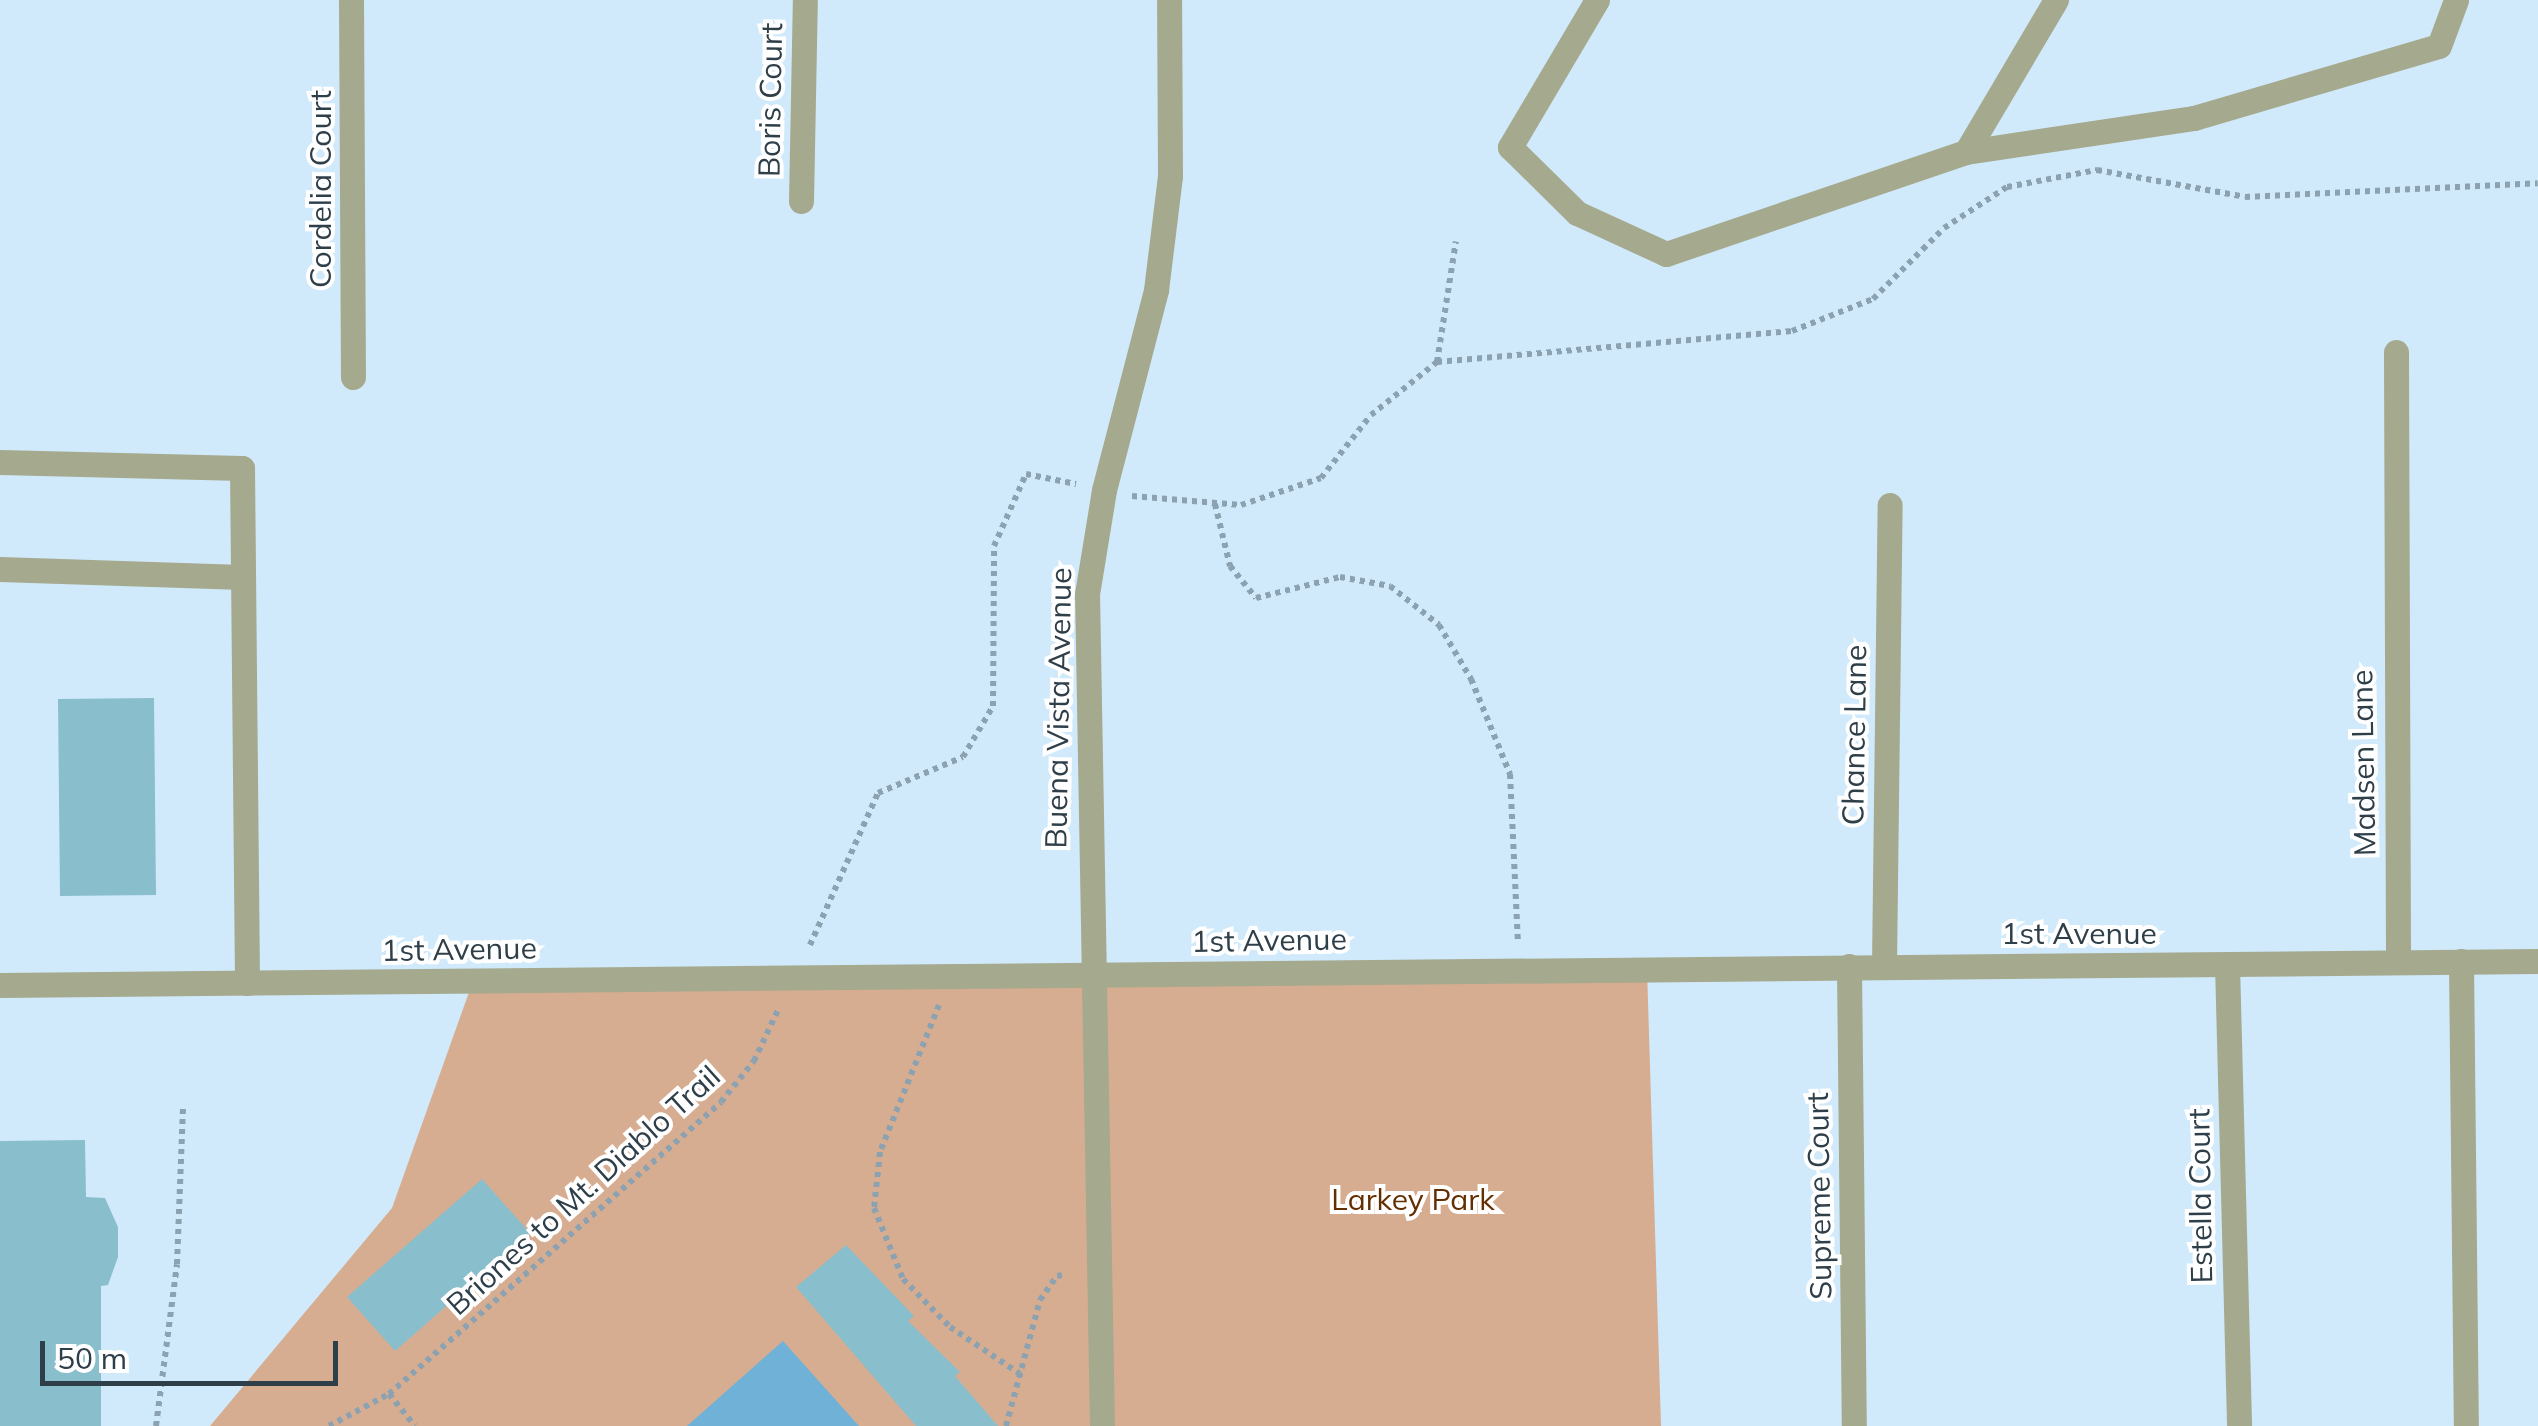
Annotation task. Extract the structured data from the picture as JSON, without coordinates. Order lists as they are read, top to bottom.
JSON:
{
  "streets": {
    "street": [
      "Boris Court",
      "Cordelia Court",
      "Buena Vista Avenue",
      "Chance Lane",
      "Madsen Lane",
      "1st Avenue",
      "Supreme Court",
      "Estella Court"
    ],
    "path": ["Briones to Mt. Diablo Trail"]
  },
  "crossings": [
    ["Buena Vista Avenue", "1st Avenue"],
    ["Buena Vista Avenue", "Briones to Mt. Diablo Trail"],
    ["Chance Lane", "1st Avenue"],
    ["Madsen Lane", "1st Avenue"],
    ["1st Avenue", "Briones to Mt. Diablo Trail"],
    ["1st Avenue", "Supreme Court"],
    ["1st Avenue", "Estella Court"]
  ],
  "parks": ["Larkey Park"],
  "scale_bar": "50 m"
}
